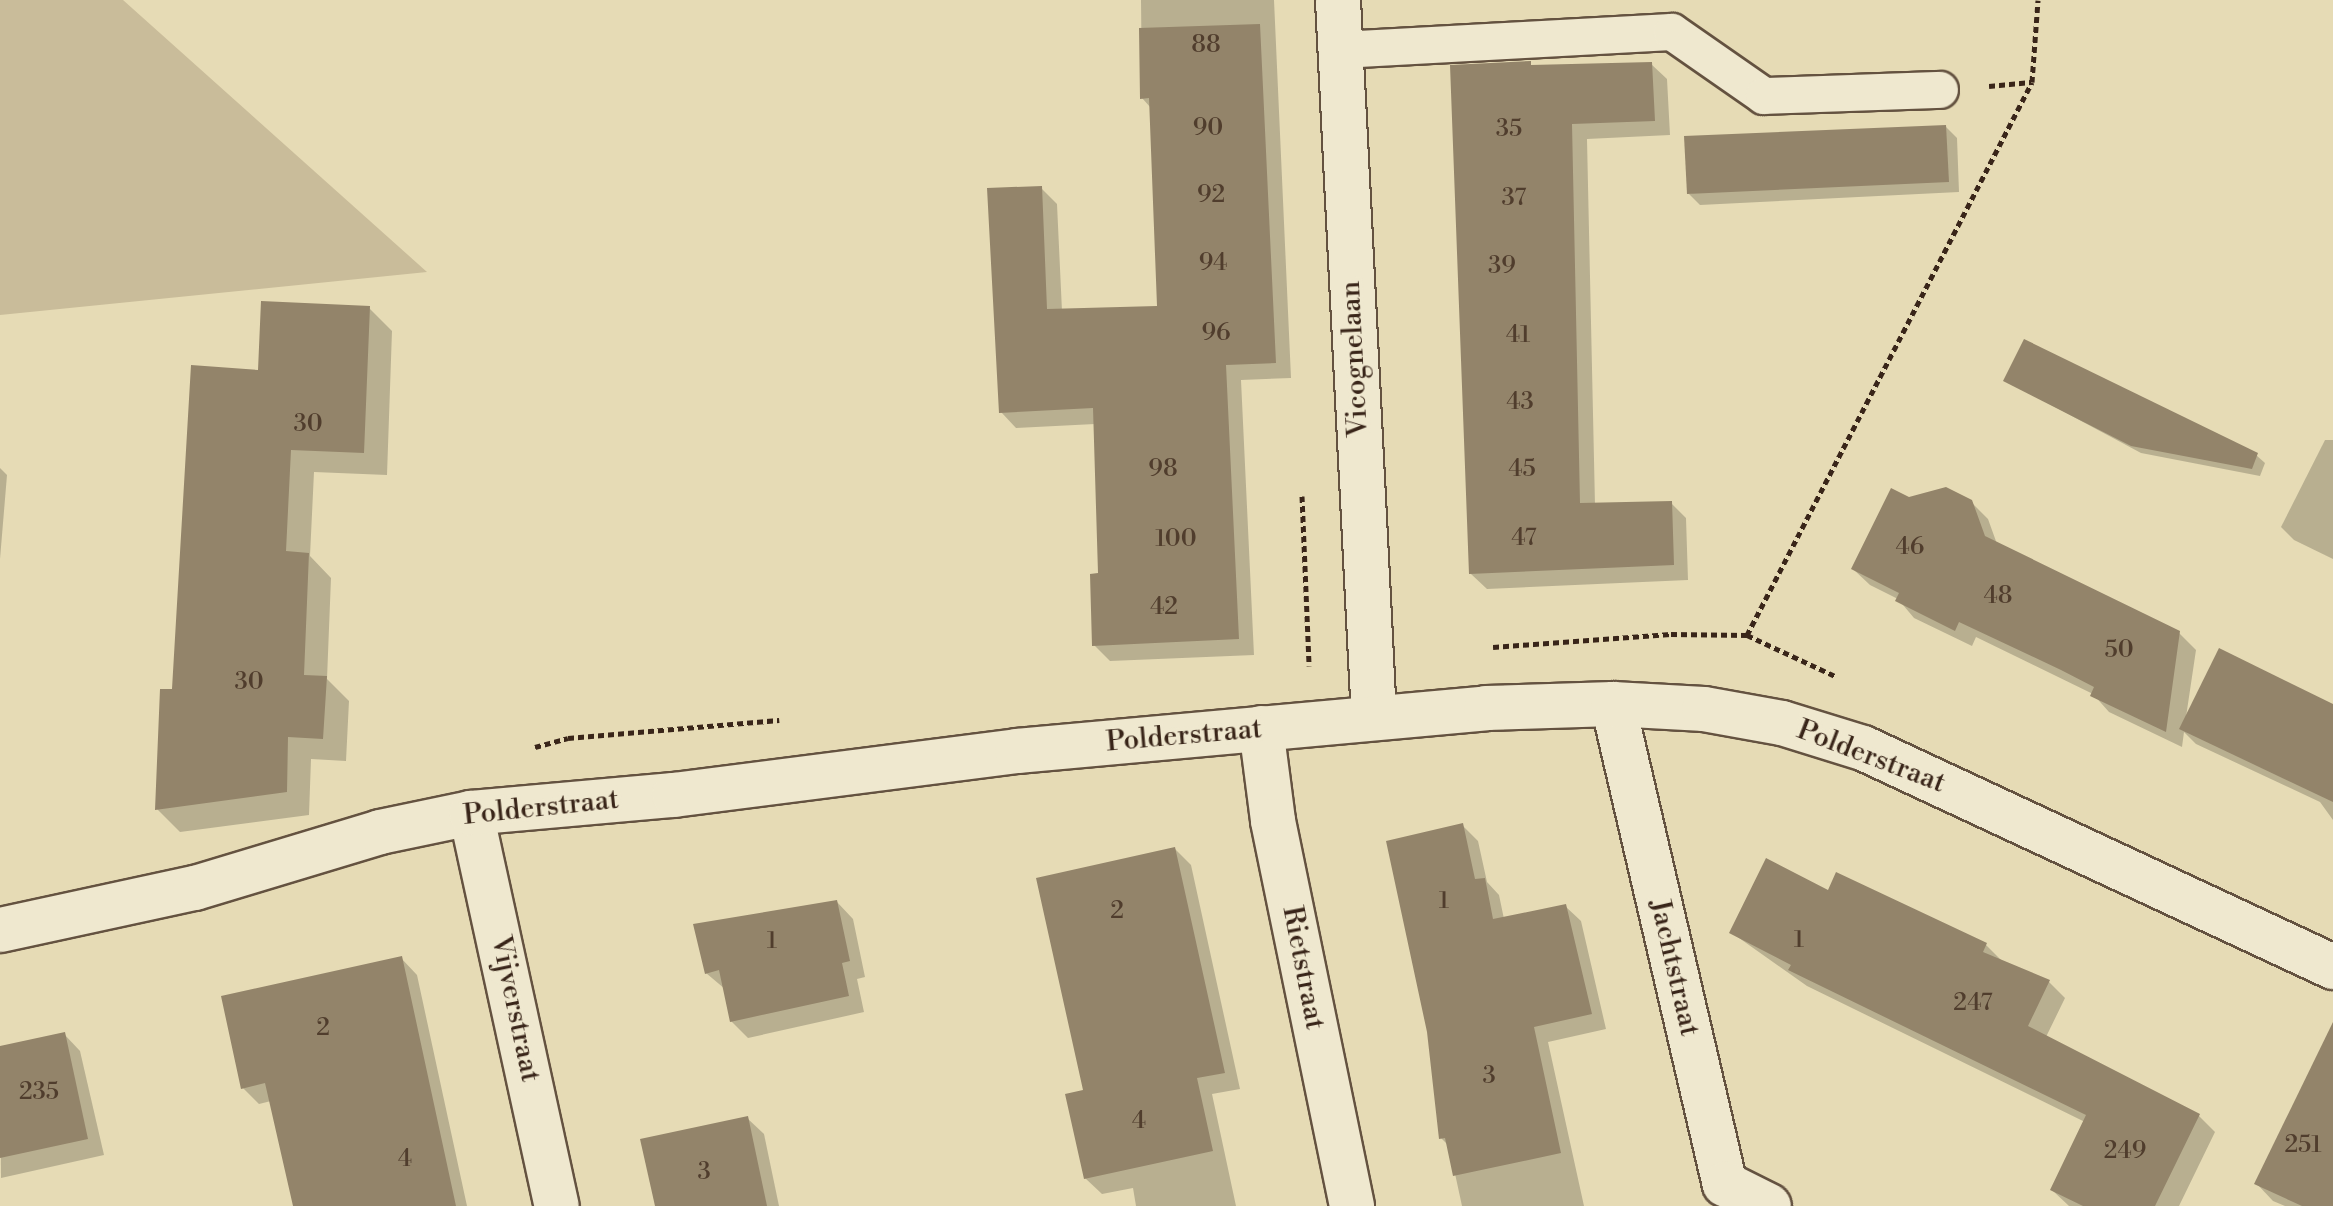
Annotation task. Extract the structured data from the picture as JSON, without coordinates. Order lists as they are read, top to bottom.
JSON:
{
  "streets": {
    "street": [
      "Vicognelaan",
      "Polderstraat",
      "Rietstraat",
      "Jachtstraat",
      "Vijverstraat"
    ]
  },
  "crossings": [
    ["Vicognelaan", "Polderstraat"],
    ["Polderstraat", "Rietstraat"],
    ["Polderstraat", "Jachtstraat"],
    ["Polderstraat", "Vijverstraat"]
  ],
  "house_numbers": [
    "88",
    "90",
    "35",
    "92",
    "37",
    "94",
    "39",
    "96",
    "41",
    "43",
    "30",
    "98",
    "45",
    "47",
    "100",
    "46",
    "48",
    "42",
    "50",
    "30",
    "1",
    "2",
    "1",
    "1",
    "247",
    "2",
    "3",
    "235",
    "4",
    "251",
    "249",
    "4",
    "3"
  ]
}
